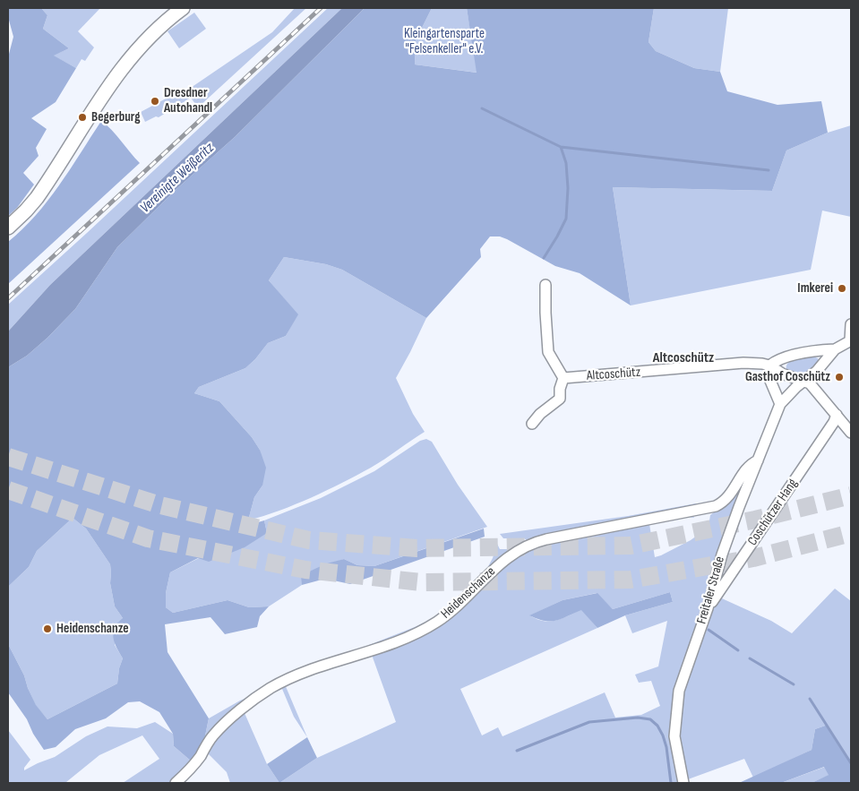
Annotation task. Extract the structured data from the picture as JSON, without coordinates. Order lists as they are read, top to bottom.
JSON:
{
  "streets": {
    "street": [
      "Altcoschütz",
      "Coschützer Hang",
      "Freitaler Straße",
      "Heidenschanze"
    ]
  },
  "crossings": [
    ["Coschützer Hang", "Freitaler Straße"],
    ["Freitaler Straße", "Heidenschanze"]
  ],
  "districts": ["Altcoschütz"],
  "water": ["Vereinigte Weißeritz"],
  "parks": ["Kleingartensparte \"Felsenkeller\" e.V."],
  "places": [
    "Dresdner Autohandl",
    "Begerburg",
    "Imkerei",
    "Gasthof Coschütz",
    "Heidenschanze"
  ]
}
